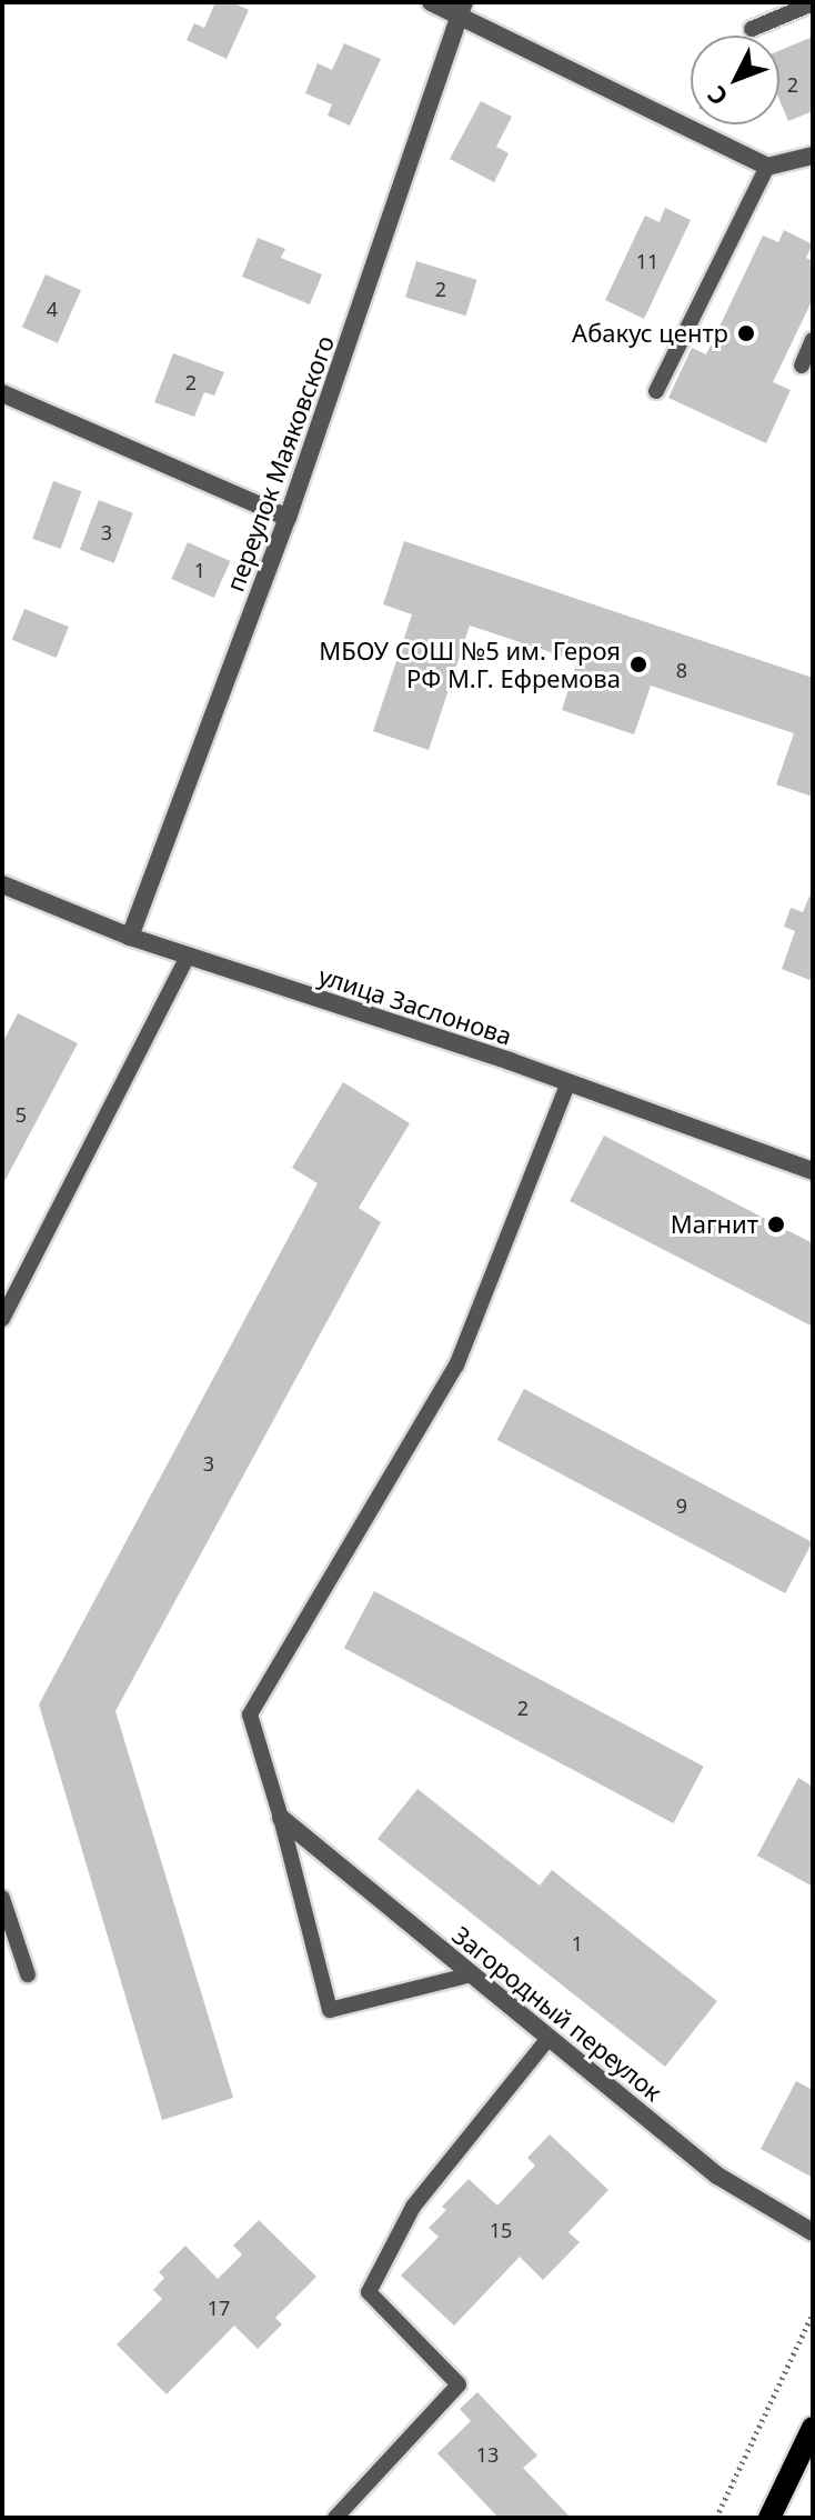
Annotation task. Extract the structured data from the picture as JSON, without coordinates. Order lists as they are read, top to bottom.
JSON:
{
  "streets": {
    "street": ["переулок Маяковского", "улица Заслонова", "Загородный переулок"]
  },
  "crossings": [
    ["переулок Маяковского", "улица Заслонова"]
  ],
  "places": ["Абакус центр", "МБОУ СОШ №5 им. Героя РФ М.Г. Ефремова", "Магнит"],
  "house_numbers": [
    "2",
    "11",
    "2",
    "4",
    "2",
    "3",
    "1",
    "8",
    "5",
    "3",
    "9",
    "2",
    "1",
    "15",
    "17",
    "13"
  ],
  "north": "bottom left"
}
